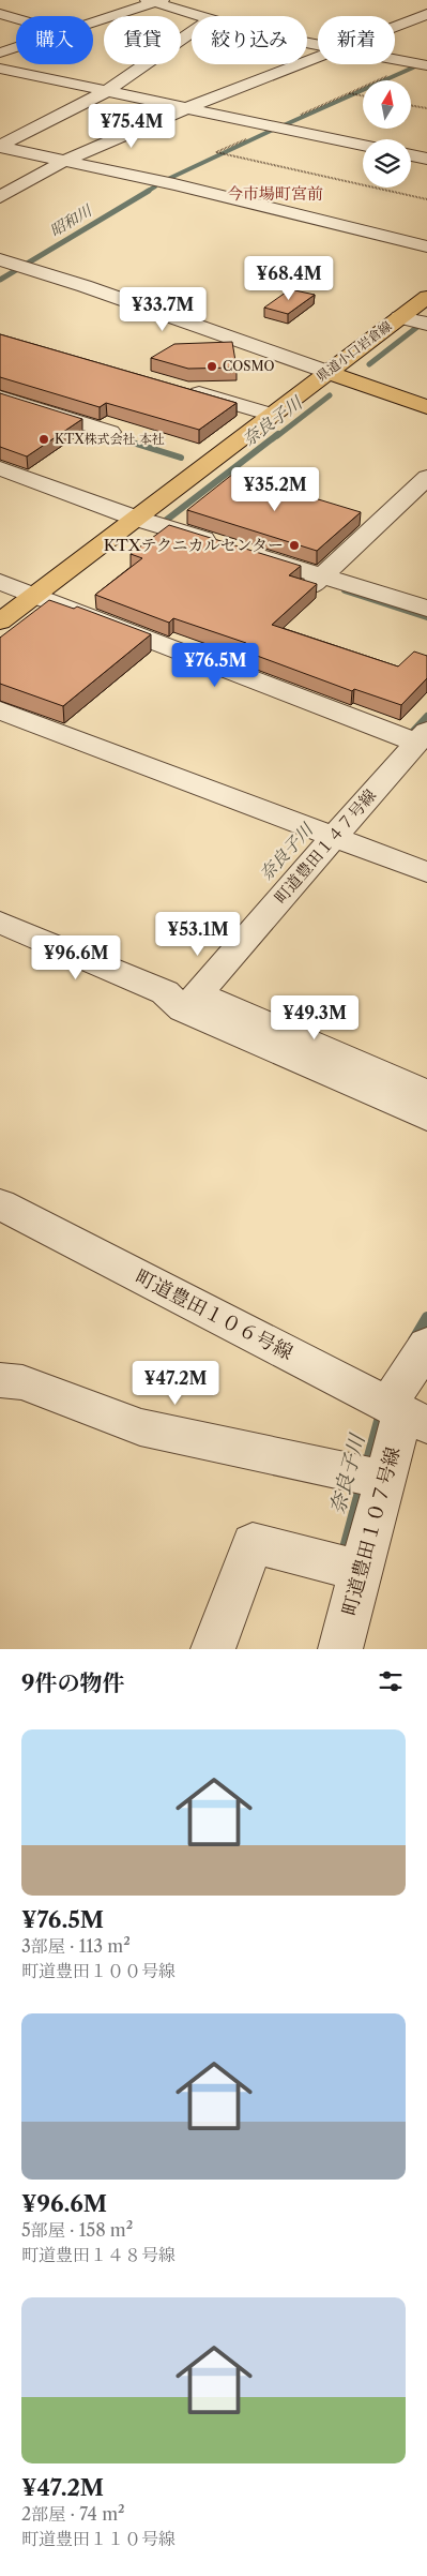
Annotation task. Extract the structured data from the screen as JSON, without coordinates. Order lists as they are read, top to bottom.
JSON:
{
  "streets": {
    "main road": ["県道小口岩倉線"],
    "street": ["町道豊田１４７号線", "町道豊田１０６号線", "町道豊田１０７号線"]
  },
  "crossings": [
    ["町道豊田１０６号線", "町道豊田１０７号線"]
  ],
  "districts": ["今市場町宮前"],
  "water": ["昭和川", "奈良子川"],
  "places": ["COSMO", "KTX株式会社 本社", "KTXテクニカルセンター"],
  "north": "top",
  "page": {
    "chip": [
      "購入",
      "賃貸",
      "絞り込み",
      "新着"
    ],
    "price": [
      "¥75.4M",
      "¥68.4M",
      "¥33.7M",
      "¥35.2M",
      "¥76.5M",
      "¥53.1M",
      "¥96.6M",
      "¥49.3M",
      "¥47.2M"
    ],
    "heading": "9件の物件",
    "list": [
      {
        "name": "¥76.5M",
        "note": "3部屋 · 113 m² · 町道豊田１００号線"
      },
      {
        "name": "¥96.6M",
        "note": "5部屋 · 158 m² · 町道豊田１４８号線"
      },
      {
        "name": "¥47.2M",
        "note": "2部屋 · 74 m² · 町道豊田１１０号線"
      }
    ]
  }
}
